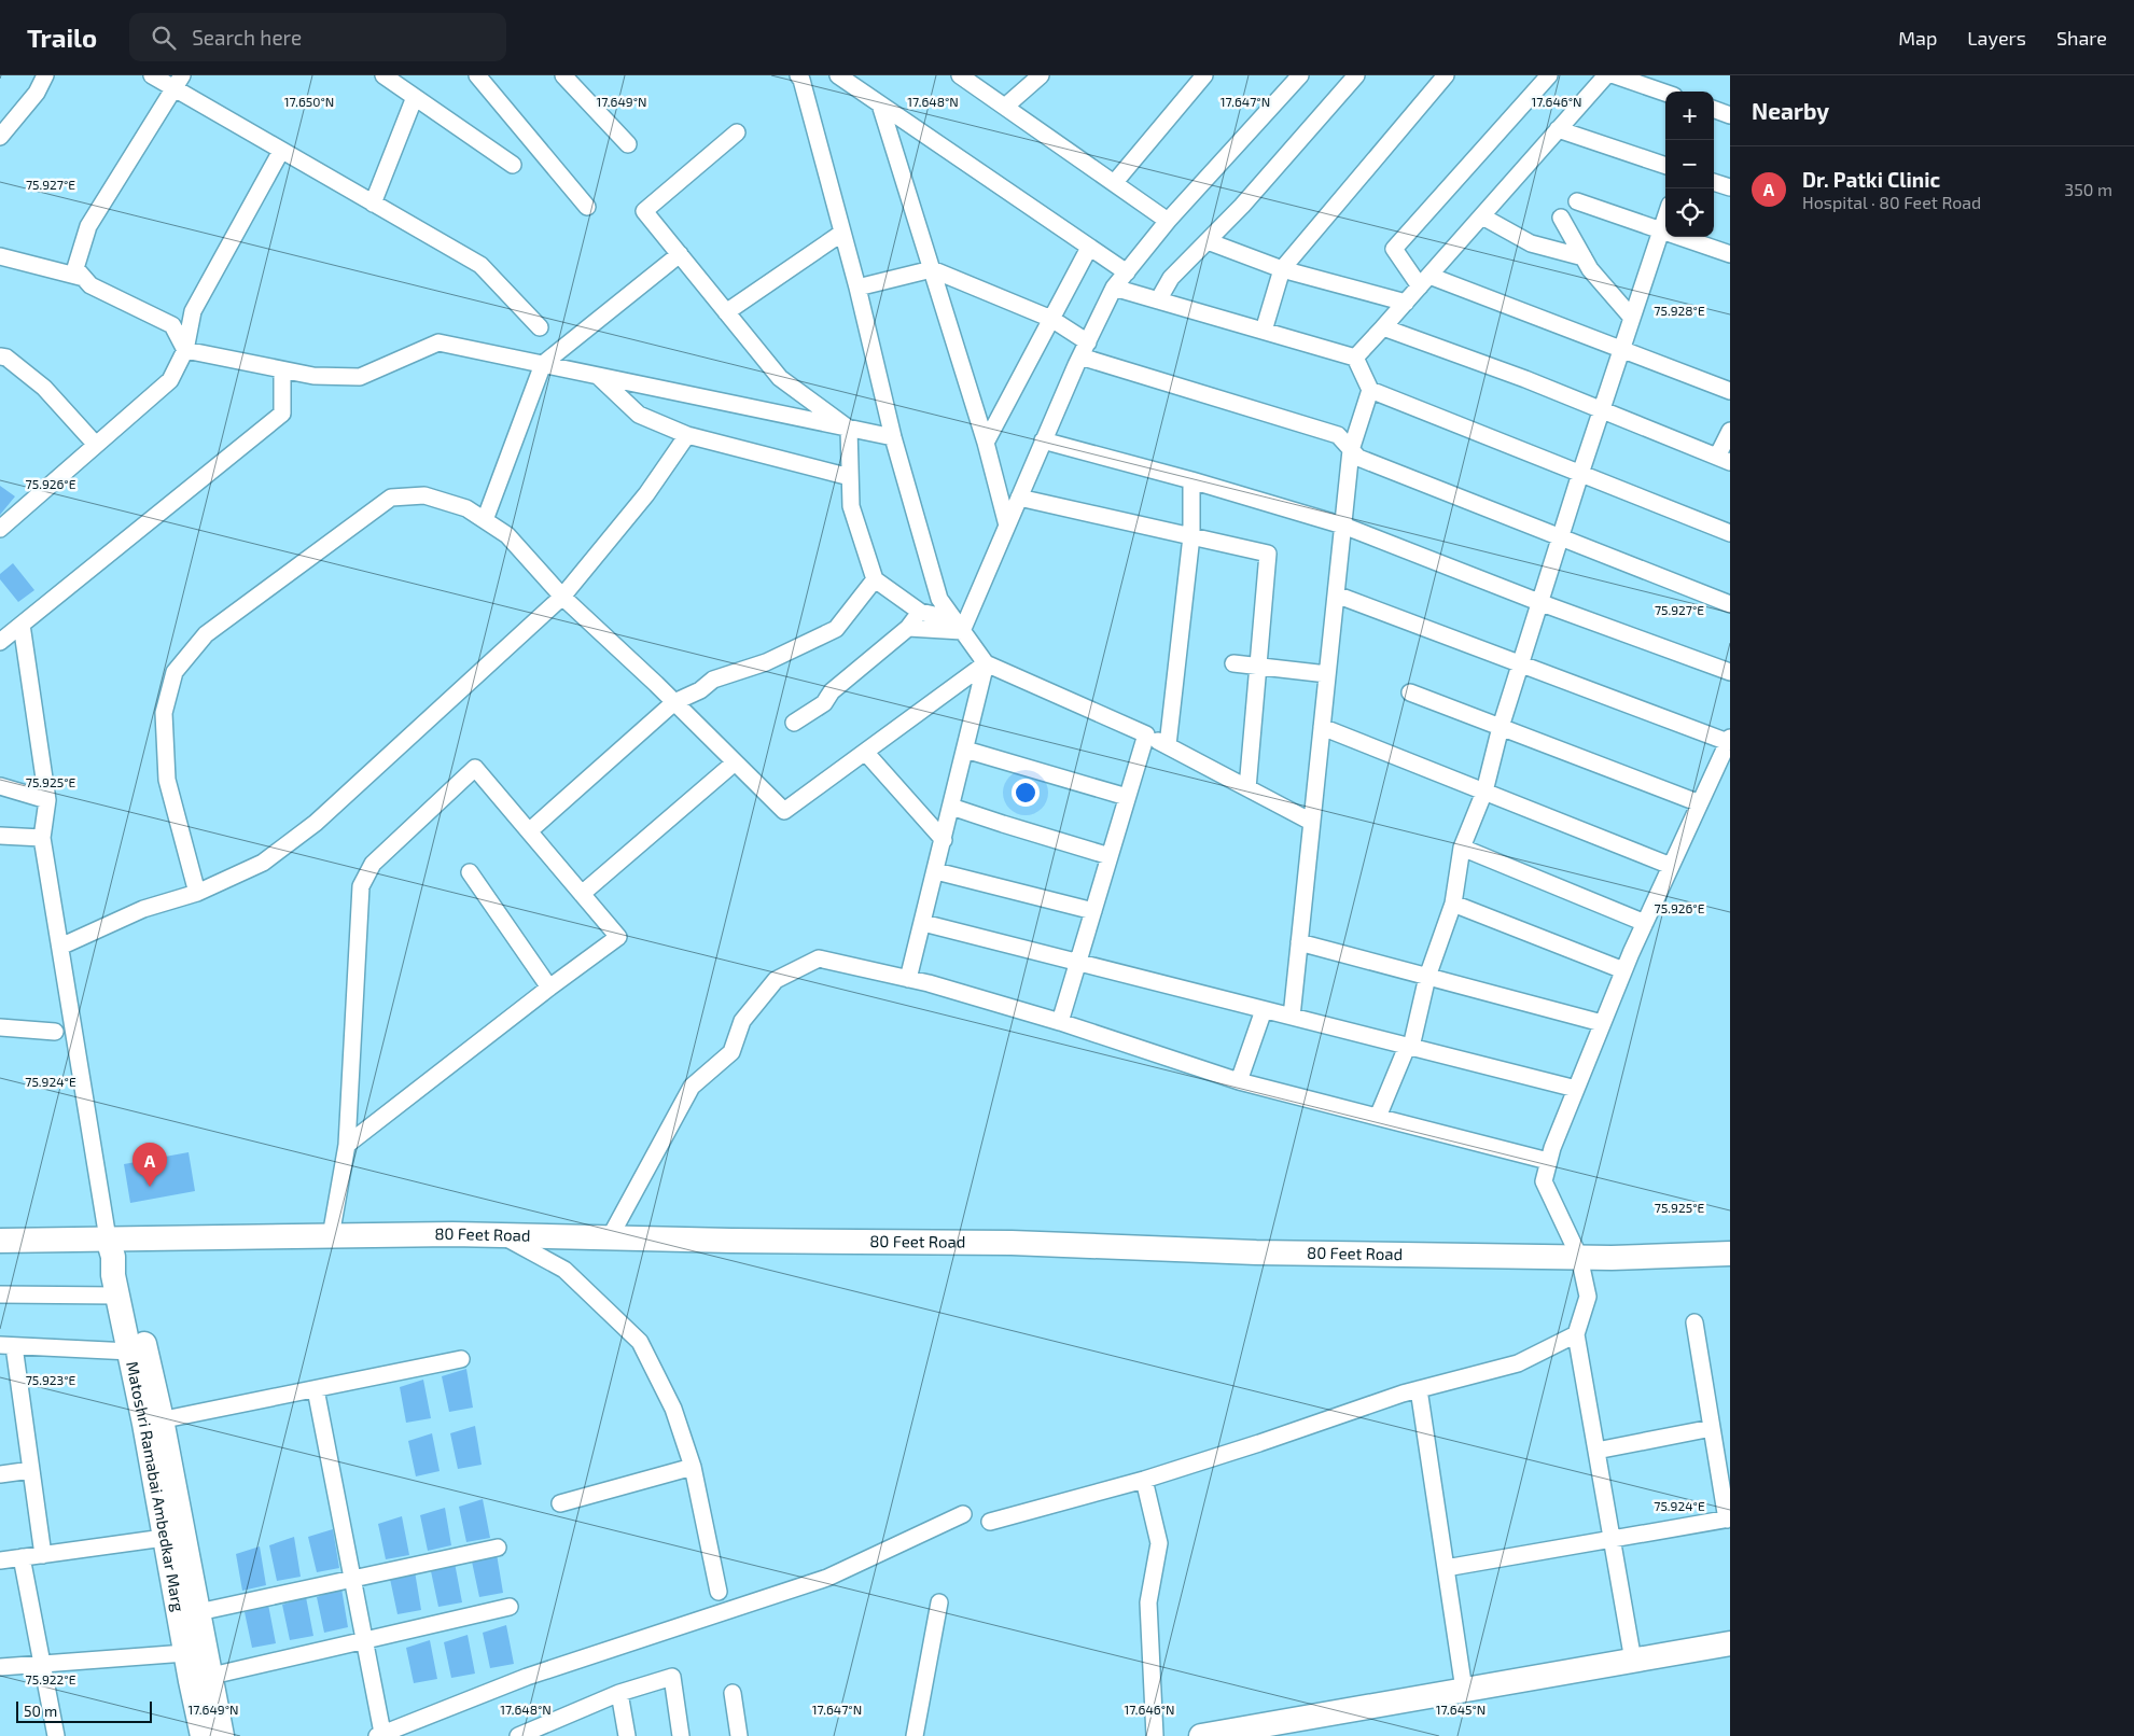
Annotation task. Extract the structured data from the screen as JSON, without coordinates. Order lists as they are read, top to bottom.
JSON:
{
  "streets": {
    "main road": ["80 Feet Road", "Matoshri Ramabai Ambedkar Marg"]
  },
  "crossings": [
    ["80 Feet Road", "Matoshri Ramabai Ambedkar Marg"]
  ],
  "scale_bar": "50 m",
  "page": {
    "header": "Trailo",
    "search": "Search here",
    "nav": ["Map", "Layers", "Share"],
    "heading": "Nearby",
    "map_buttons": ["+", "−"],
    "list": [
      {
        "mark": "A",
        "name": "Dr. Patki Clinic",
        "note": "Hospital · 80 Feet Road",
        "value": "350 m"
      }
    ],
    "pins": "A",
    "scale": "50 m"
  },
  "coordinates": [
    "17.650°N",
    "17.649°N",
    "17.648°N",
    "17.647°N",
    "17.646°N",
    "75.927°E",
    "75.928°E",
    "75.926°E",
    "75.925°E",
    "75.924°E",
    "75.923°E",
    "75.922°E",
    "17.645°N"
  ]
}
